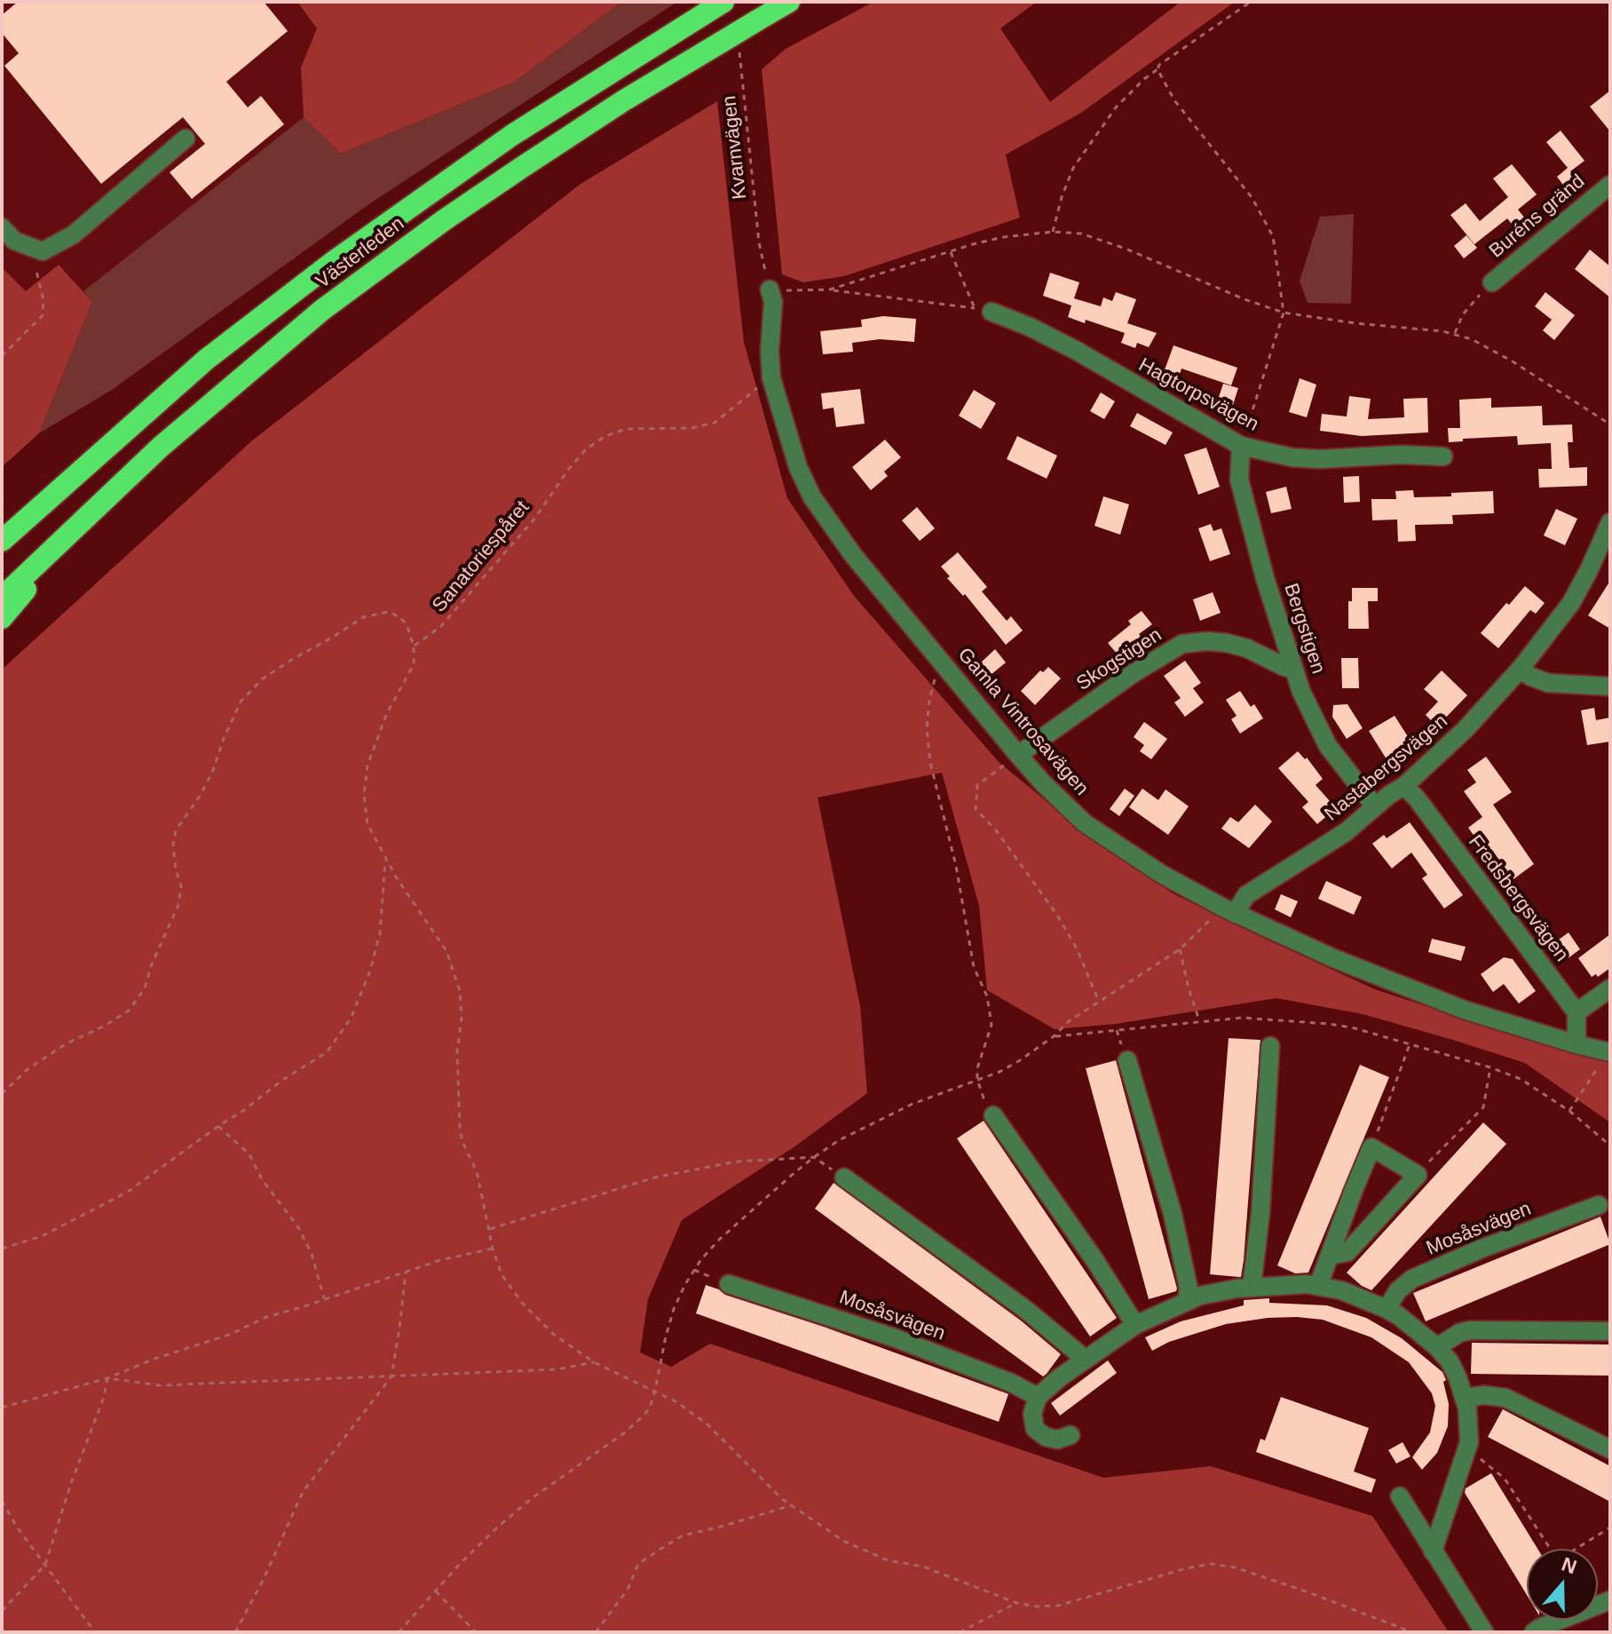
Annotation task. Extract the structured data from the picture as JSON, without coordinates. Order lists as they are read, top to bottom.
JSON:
{
  "streets": {
    "highway": ["Västerleden"],
    "street": [
      "Buréns gränd",
      "Hagtorpsvägen",
      "Bergstigen",
      "Skogstigen",
      "Gamla Vintrosavägen",
      "Nastabergsvägen",
      "Fredsbergsvägen",
      "Mosåsvägen"
    ],
    "path": ["Kvarnvägen", "Sanatoriespåret"]
  },
  "crossings": [
    ["Kvarnvägen", "Gamla Vintrosavägen"],
    ["Hagtorpsvägen", "Bergstigen"],
    ["Sanatoriespåret", "Gamla Vintrosavägen"],
    ["Bergstigen", "Skogstigen"],
    ["Bergstigen", "Nastabergsvägen"],
    ["Skogstigen", "Gamla Vintrosavägen"],
    ["Gamla Vintrosavägen", "Nastabergsvägen"],
    ["Nastabergsvägen", "Fredsbergsvägen"]
  ],
  "north": "top"
}
